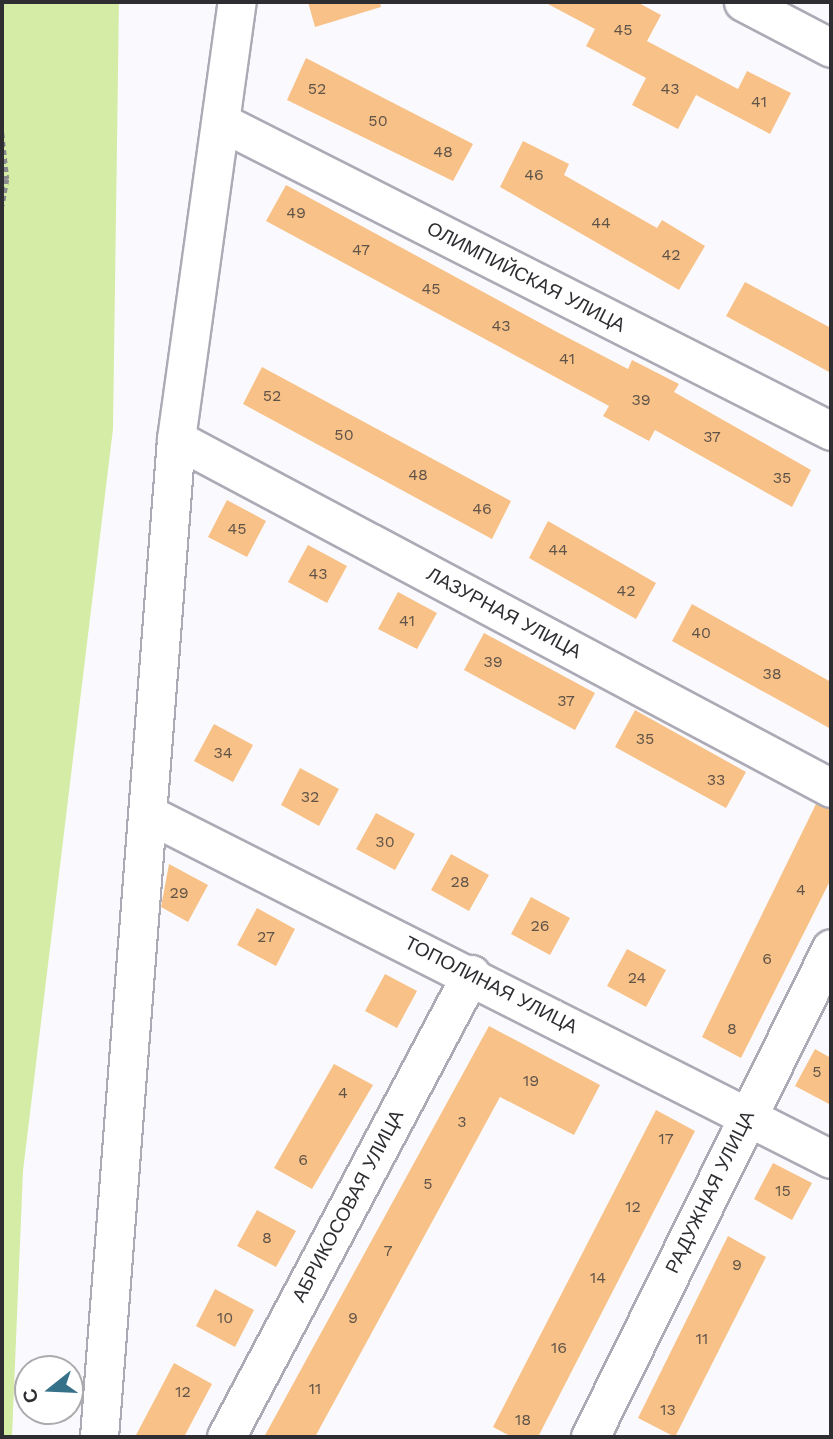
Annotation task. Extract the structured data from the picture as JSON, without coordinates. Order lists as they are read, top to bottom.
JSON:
{
  "streets": {
    "street": [
      "ОЛИМПИЙСКАЯ УЛИЦА",
      "ЛАЗУРНАЯ УЛИЦА",
      "ТОПОЛИНАЯ УЛИЦА",
      "РАДУЖНАЯ УЛИЦА",
      "АБРИКОСОВАЯ УЛИЦА"
    ]
  },
  "crossings": [
    ["ТОПОЛИНАЯ УЛИЦА", "РАДУЖНАЯ УЛИЦА"],
    ["ТОПОЛИНАЯ УЛИЦА", "АБРИКОСОВАЯ УЛИЦА"]
  ],
  "house_numbers": [
    "45",
    "52",
    "43",
    "41",
    "50",
    "48",
    "46",
    "49",
    "44",
    "47",
    "42",
    "45",
    "43",
    "41",
    "52",
    "39",
    "50",
    "37",
    "48",
    "35",
    "46",
    "45",
    "44",
    "43",
    "42",
    "41",
    "40",
    "39",
    "38",
    "37",
    "35",
    "34",
    "33",
    "32",
    "30",
    "28",
    "4",
    "29",
    "26",
    "27",
    "6",
    "24",
    "8",
    "5",
    "19",
    "4",
    "3",
    "17",
    "6",
    "5",
    "15",
    "12",
    "8",
    "7",
    "9",
    "14",
    "10",
    "9",
    "11",
    "16",
    "11",
    "12",
    "13",
    "18"
  ],
  "north": "left"
}
